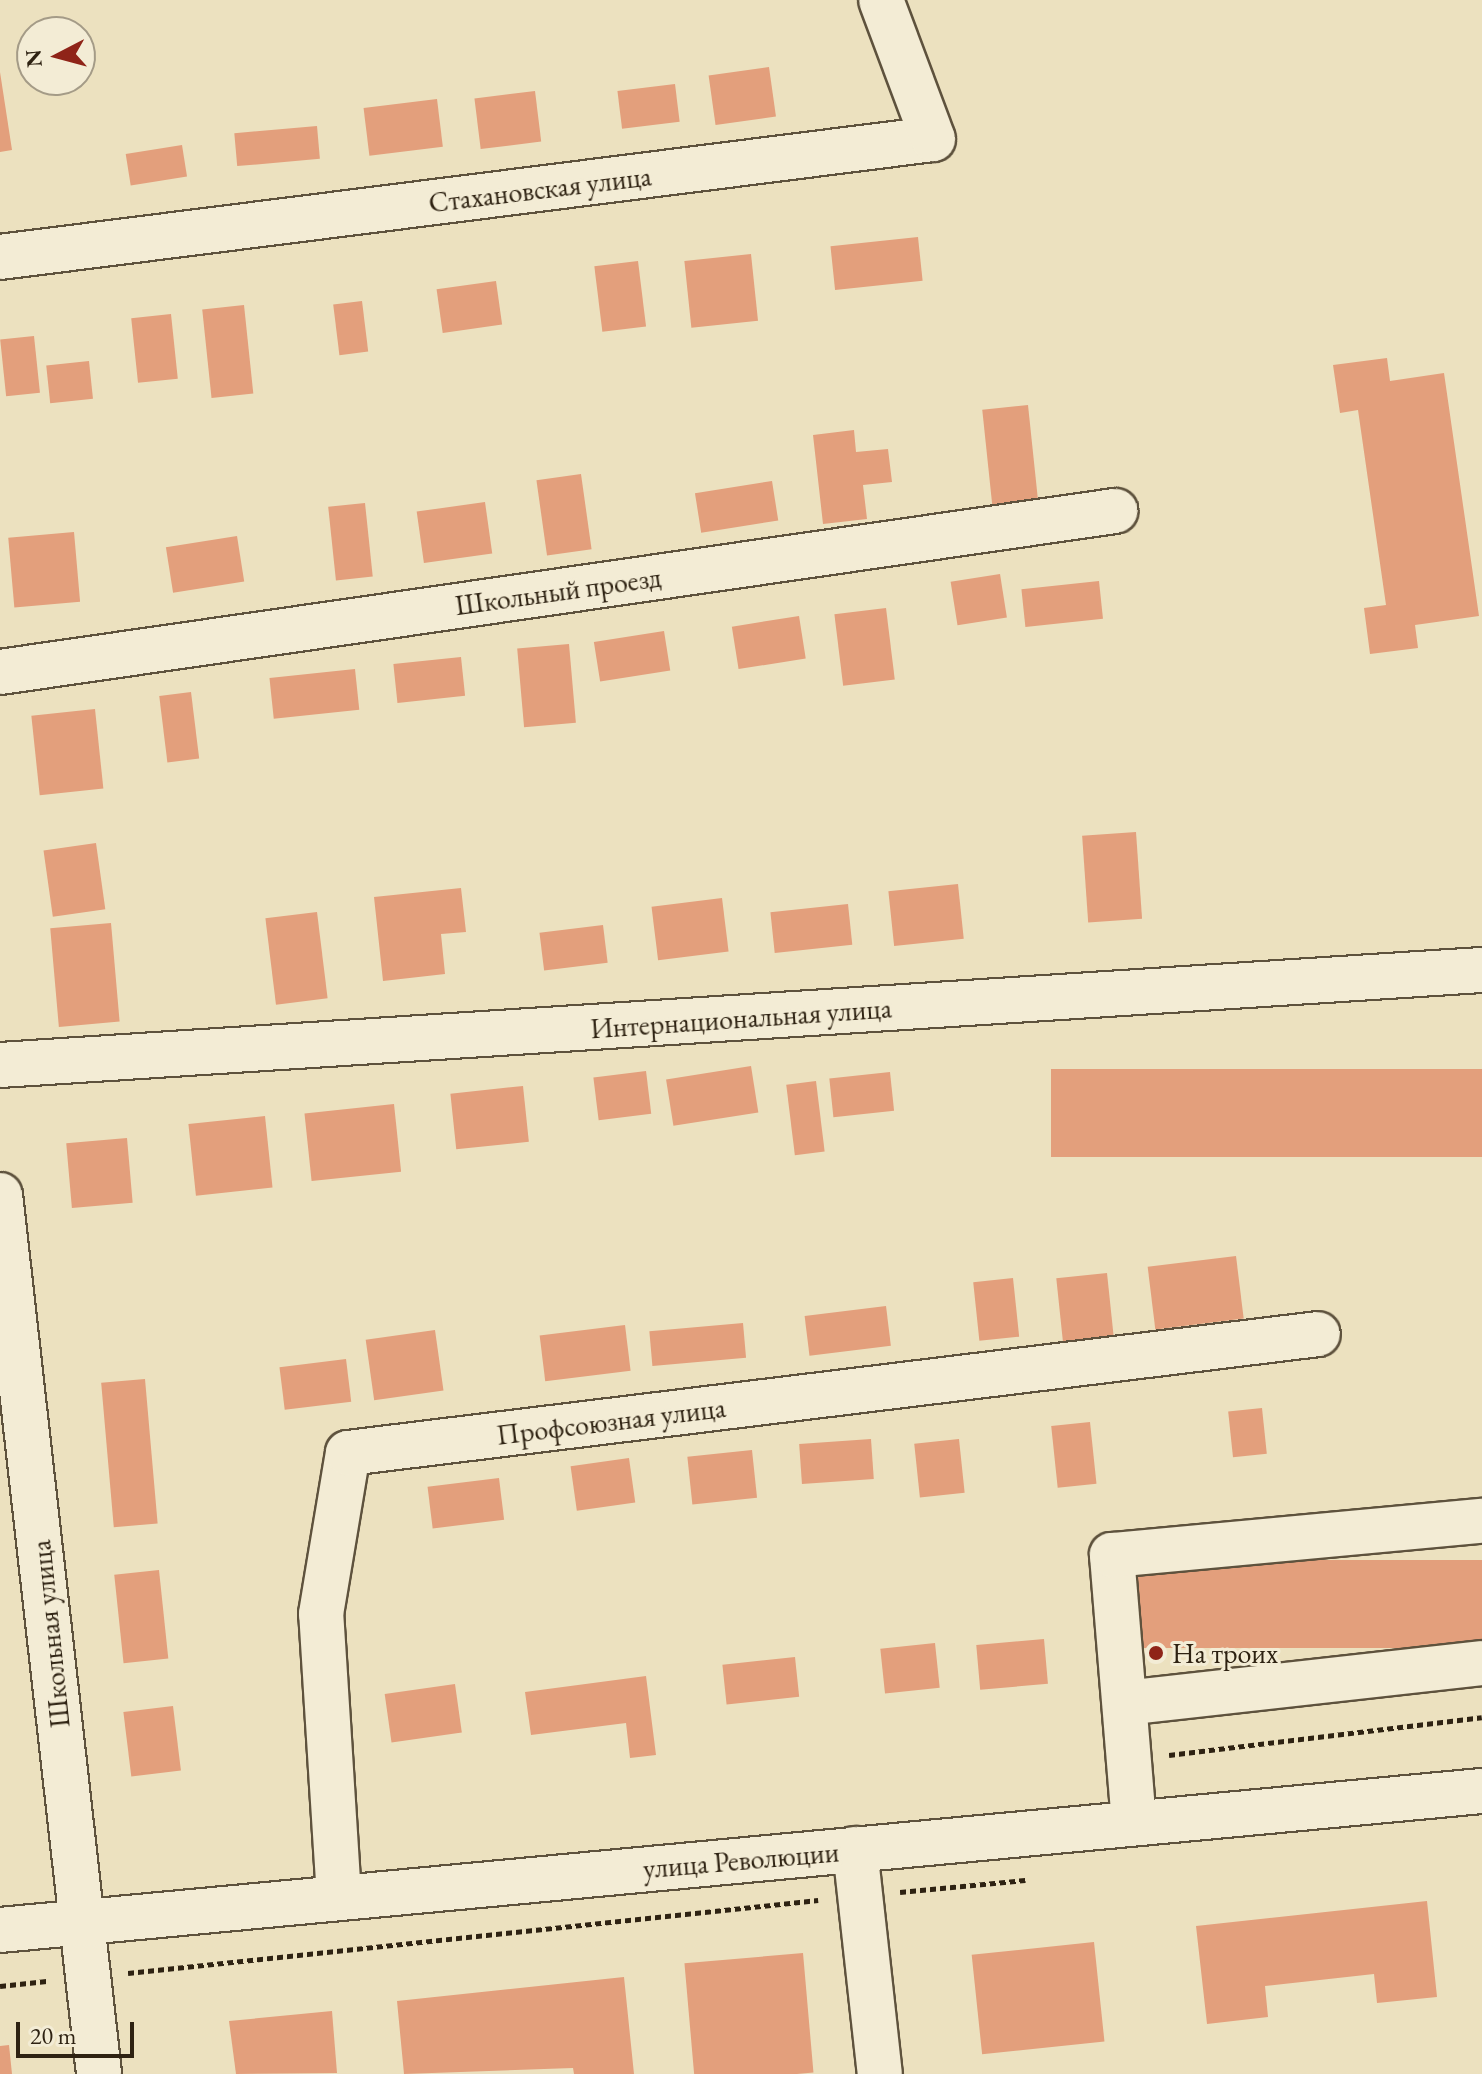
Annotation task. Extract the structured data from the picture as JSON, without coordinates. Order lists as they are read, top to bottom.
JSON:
{
  "streets": {
    "street": [
      "Стахановская улица",
      "Школьный проезд",
      "Интернациональная улица",
      "Профсоюзная улица",
      "Школьная улица",
      "улица Революции"
    ]
  },
  "crossings": [
    ["Профсоюзная улица", "улица Революции"],
    ["Школьная улица", "улица Революции"]
  ],
  "places": ["На троих"],
  "scale_bar": "20 m",
  "north": "left"
}
